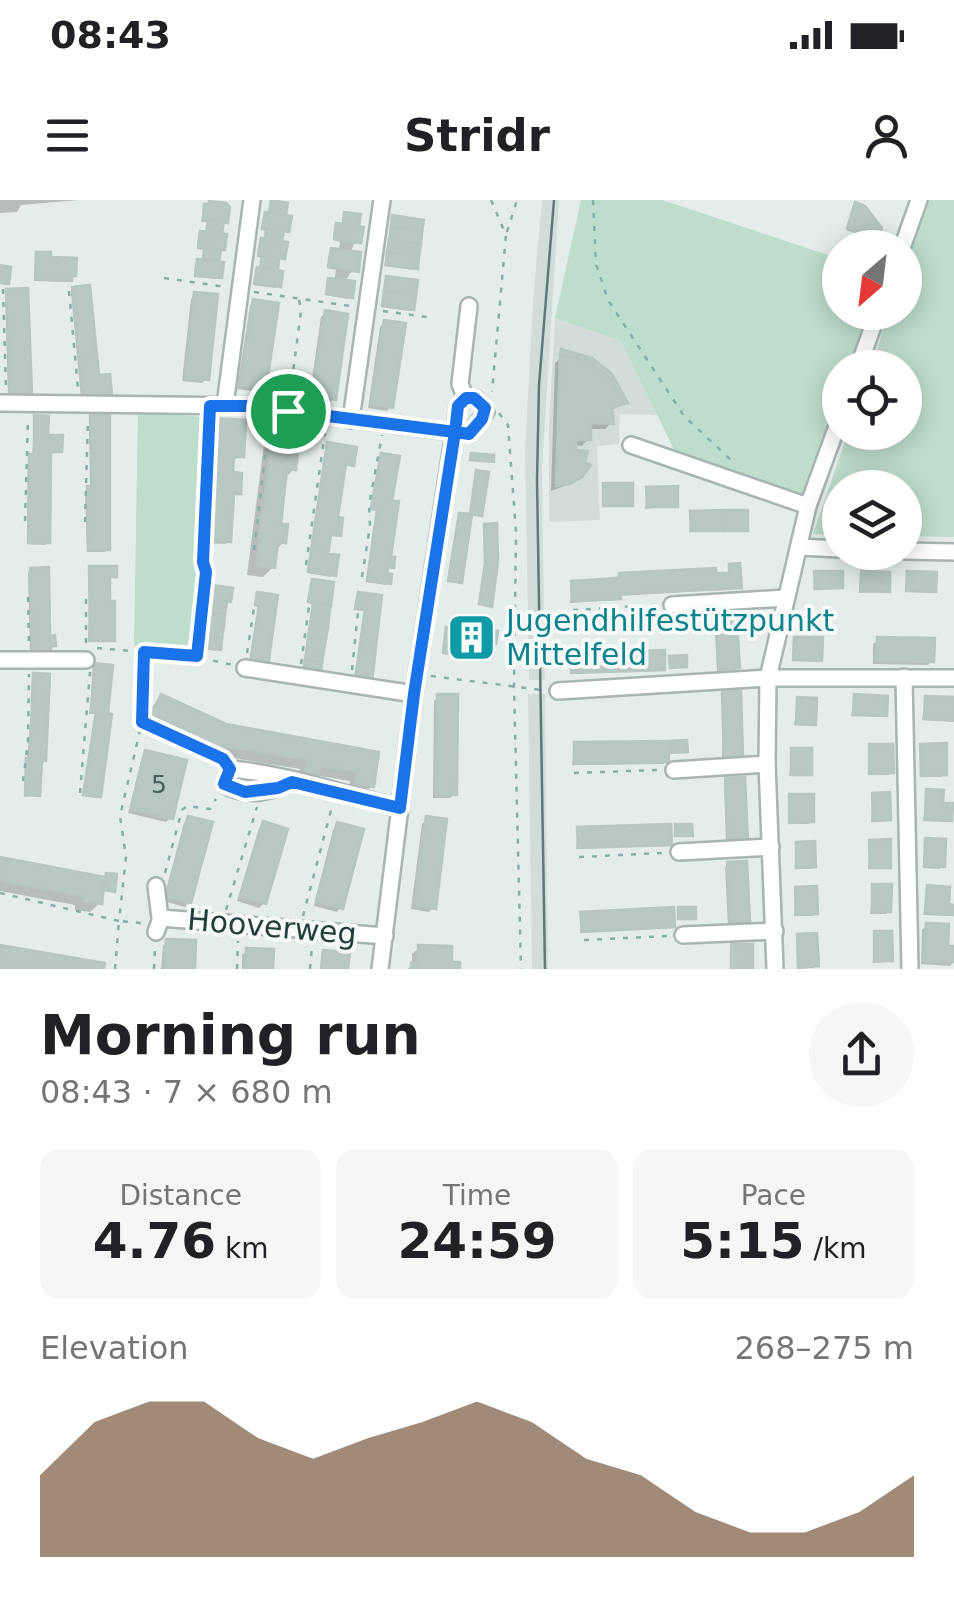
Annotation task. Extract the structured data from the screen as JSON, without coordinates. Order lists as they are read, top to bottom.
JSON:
{
  "streets": {
    "street": ["Hooverweg"]
  },
  "places": {
    "building": ["Jugendhilfestützpunkt Mittelfeld"]
  },
  "house_numbers": ["5"],
  "north": "bottom left",
  "page": {
    "status": "08:43",
    "header": "Stridr",
    "heading": ["Morning run", "08:43 · 7 × 680 m"],
    "stats": [
      ["Distance", "4.76 km"],
      ["Time", "24:59"],
      ["Pace", "5:15 /km"]
    ],
    "chart": ["Elevation", "268–275 m"]
  }
}
